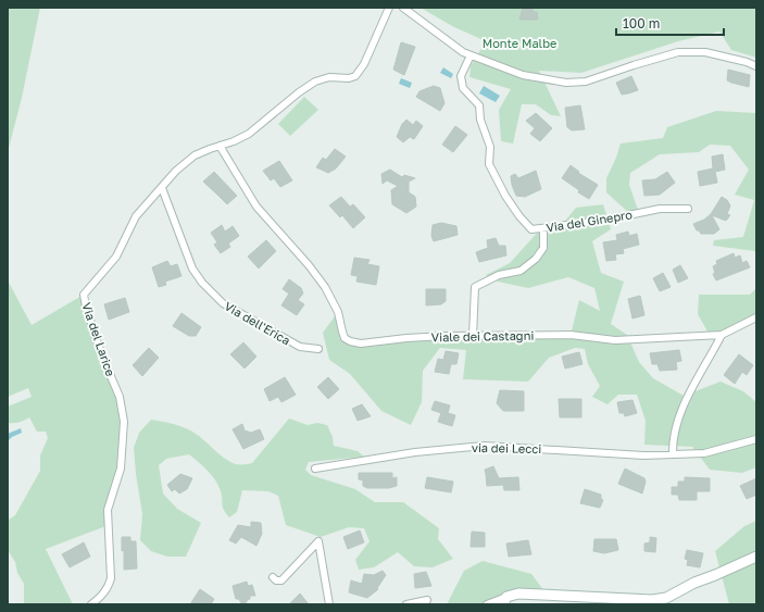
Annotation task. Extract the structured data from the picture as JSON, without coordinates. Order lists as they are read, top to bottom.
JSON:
{
  "streets": {
    "street": [
      "Via del Ginepro",
      "Via dell'Erica",
      "Viale dei Castagni",
      "Via del Larice",
      "via dei Lecci"
    ]
  },
  "crossings": [
    ["Via dell'Erica", "Via del Larice"],
    ["Viale dei Castagni", "Via del Larice"]
  ],
  "parks": ["Monte Malbe"],
  "scale_bar": "100 m"
}
